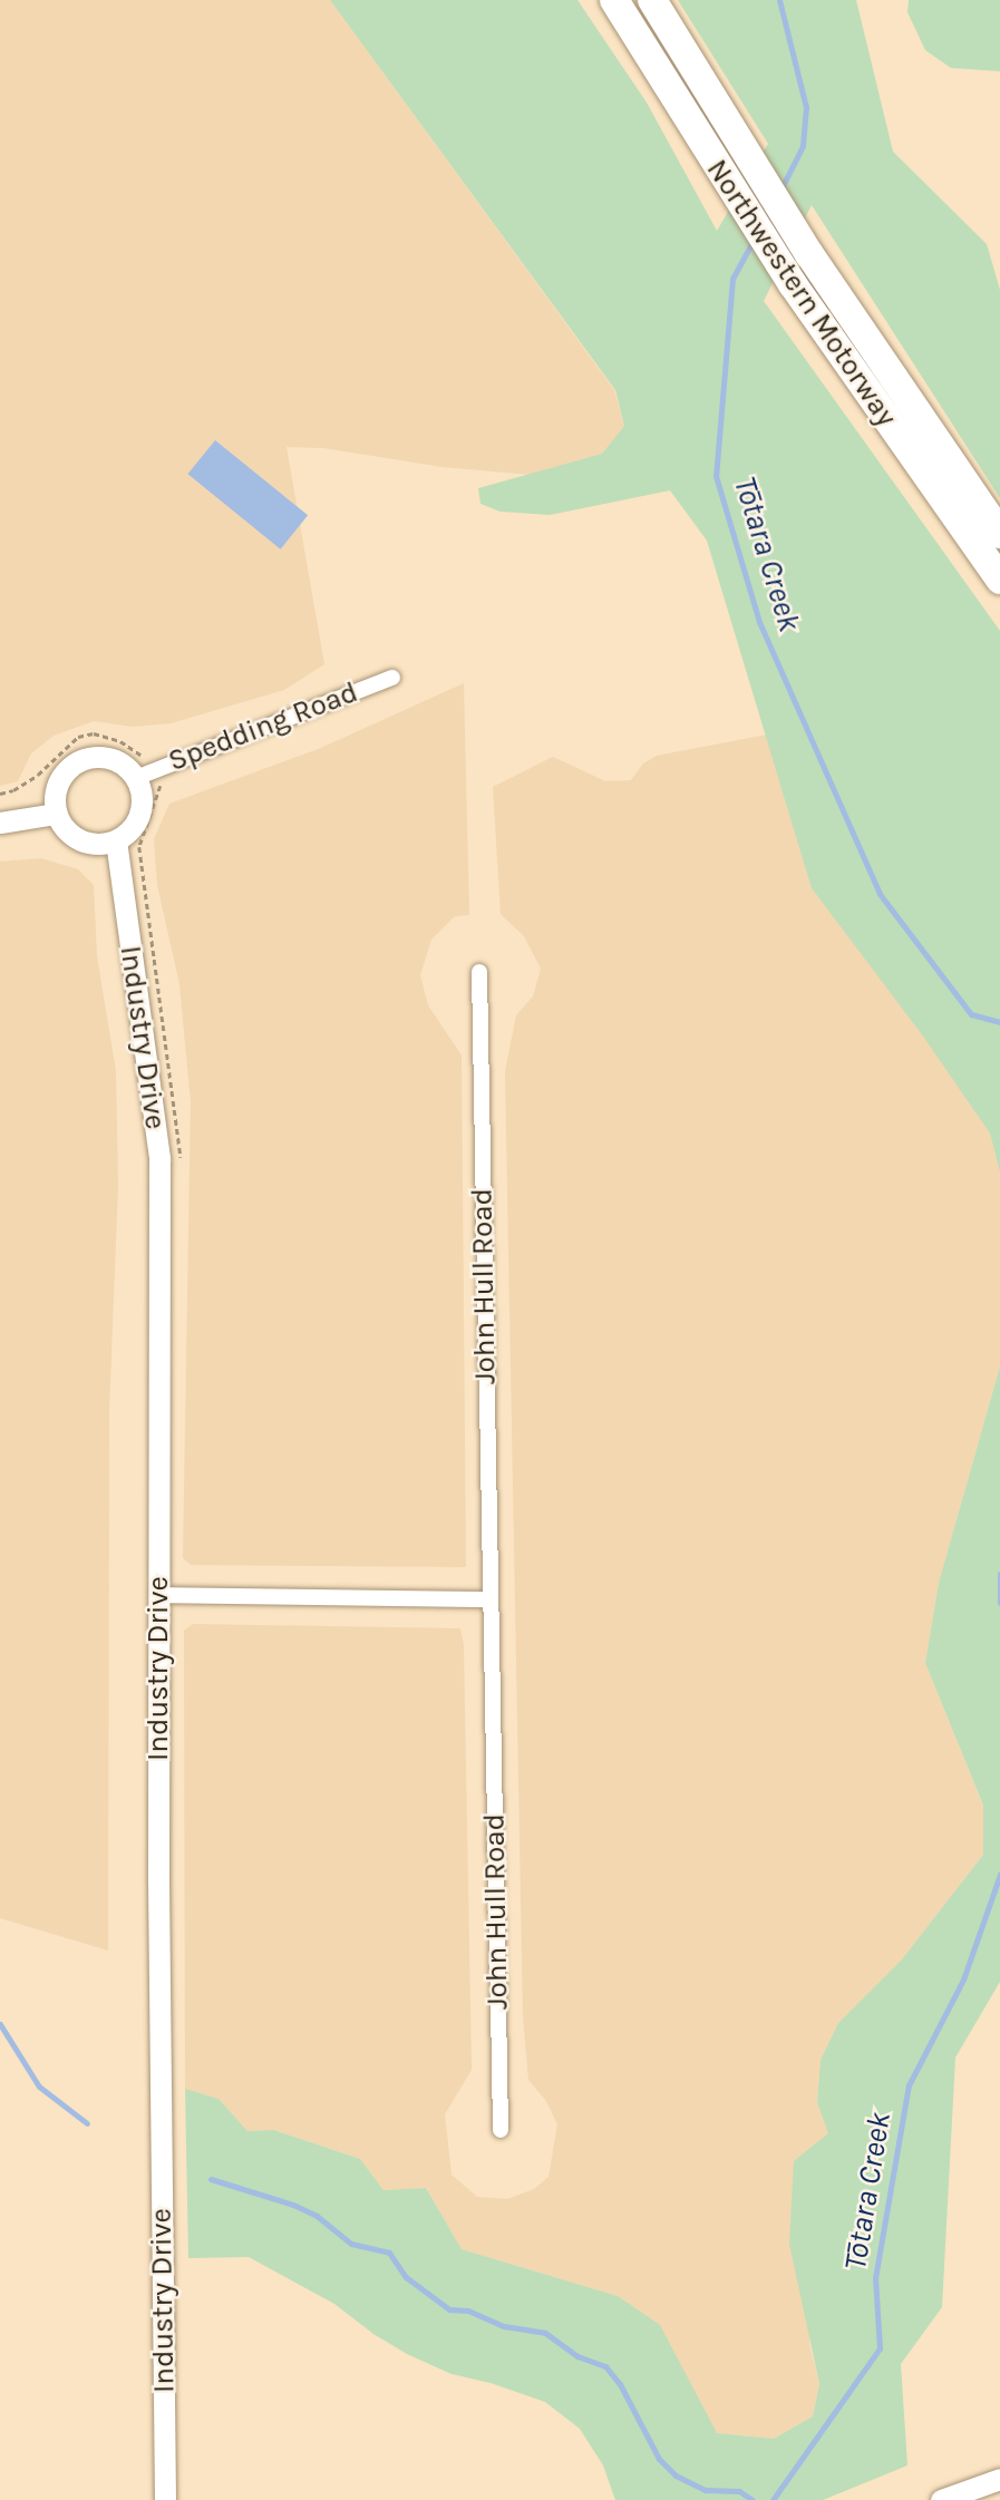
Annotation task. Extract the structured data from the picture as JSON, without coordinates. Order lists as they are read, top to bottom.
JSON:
{
  "streets": {
    "highway": ["Northwestern Motorway"],
    "street": ["Spedding Road", "Industry Drive", "John Hull Road"]
  },
  "crossings": [
    ["Spedding Road", "Industry Drive"]
  ],
  "water": ["Tōtara Creek"]
}
